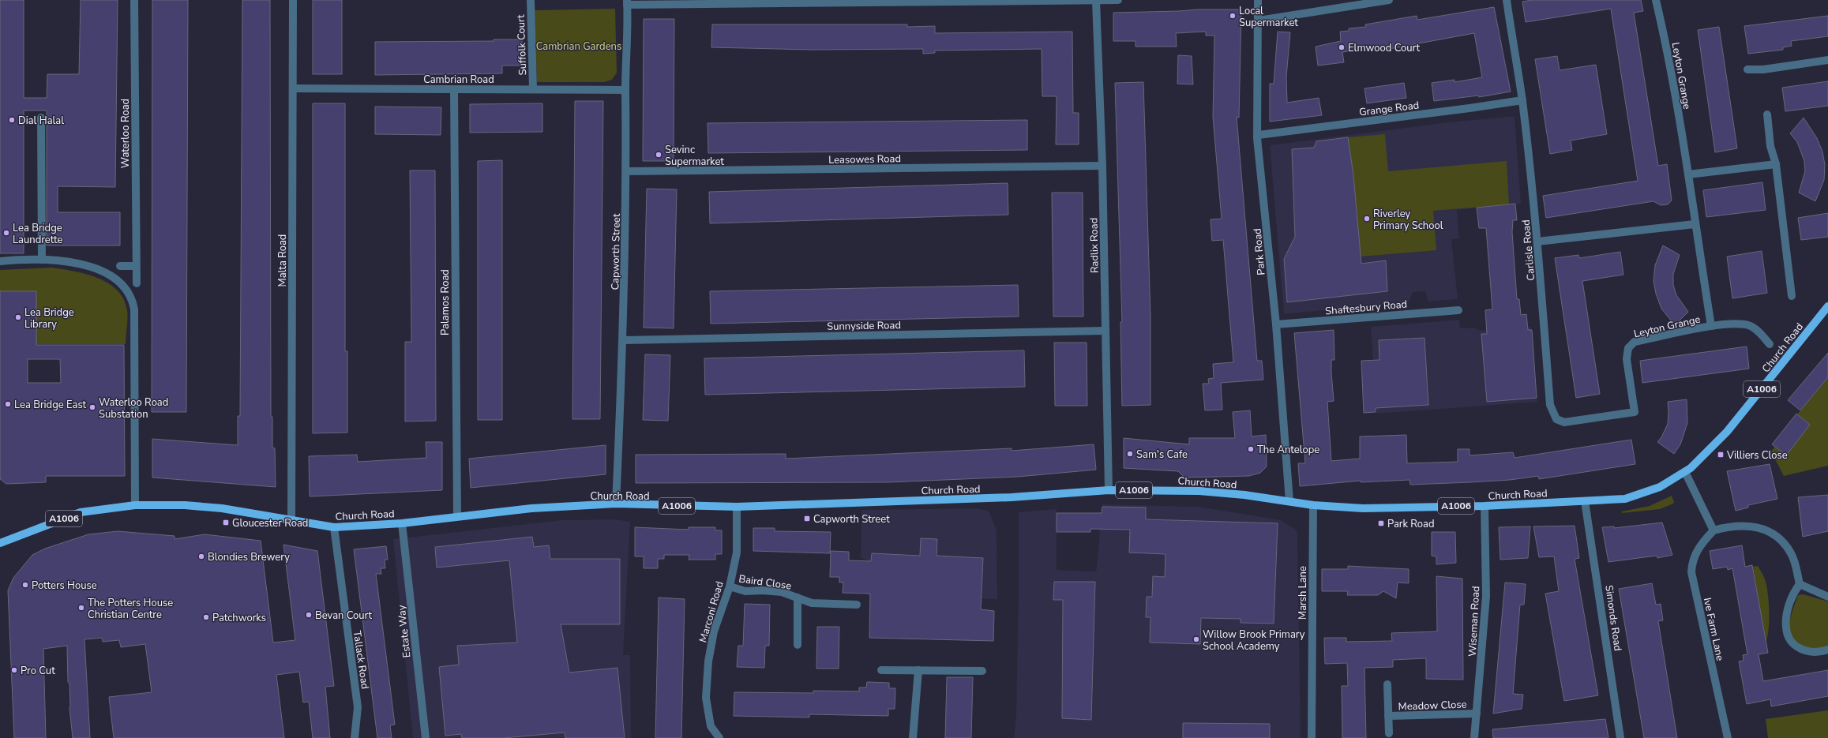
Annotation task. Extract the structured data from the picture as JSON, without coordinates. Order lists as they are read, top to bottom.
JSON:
{
  "streets": {
    "main road": ["Church Road", "A1006"],
    "street": [
      "Suffolk Court",
      "Leyton Grange",
      "Cambrian Road",
      "Grange Road",
      "Waterloo Road",
      "Leasowes Road",
      "Radlix Road",
      "Carlisle Road",
      "Capworth Street",
      "Park Road",
      "Malta Road",
      "Palamos Road",
      "Shaftesbury Road",
      "Sunnyside Road",
      "Baird Close",
      "Marsh Lane",
      "Marconi Road",
      "Simonds Road",
      "Wiseman Road",
      "Ive Farm Lane",
      "Estate Way",
      "Tallack Road",
      "Meadow Close"
    ]
  },
  "crossings": [
    ["Suffolk Court", "Cambrian Road"],
    ["Leyton Grange", "Carlisle Road"],
    ["Cambrian Road", "Capworth Street"],
    ["Cambrian Road", "Malta Road"],
    ["Cambrian Road", "Palamos Road"],
    ["Grange Road", "Carlisle Road"],
    ["Grange Road", "Park Road"],
    ["Leasowes Road", "Radlix Road"],
    ["Leasowes Road", "Capworth Street"],
    ["Radlix Road", "Sunnyside Road"],
    ["Radlix Road", "Church Road"],
    ["Capworth Street", "Sunnyside Road"],
    ["Capworth Street", "Church Road"],
    ["Park Road", "Shaftesbury Road"],
    ["Park Road", "Church Road"],
    ["Malta Road", "Church Road"],
    ["Palamos Road", "Church Road"],
    ["Church Road", "Marsh Lane"],
    ["Church Road", "Marconi Road"],
    ["Church Road", "Simonds Road"],
    ["Church Road", "Wiseman Road"],
    ["Church Road", "Estate Way"],
    ["Church Road", "Tallack Road"],
    ["Baird Close", "Marconi Road"],
    ["Wiseman Road", "Meadow Close"]
  ],
  "parks": ["Cambrian Gardens"],
  "places": {
    "other": [
      "Local Supermarket",
      "Elmwood Court",
      "Dial Halal",
      "Sevinc Supermarket",
      "Riverley Primary School",
      "Lea Bridge Laundrette",
      "Lea Bridge Library",
      "Lea Bridge East",
      "Waterloo Road Substation",
      "The Antelope",
      "Sam's Cafe",
      "Blondies Brewery",
      "Potters House",
      "The Potters House Christian Centre",
      "Bevan Court",
      "Patchworks",
      "Willow Brook Primary School Academy",
      "Pro Cut"
    ],
    "transit": [
      "Villiers Close",
      "Capworth Street",
      "Gloucester Road",
      "Park Road"
    ]
  }
}
